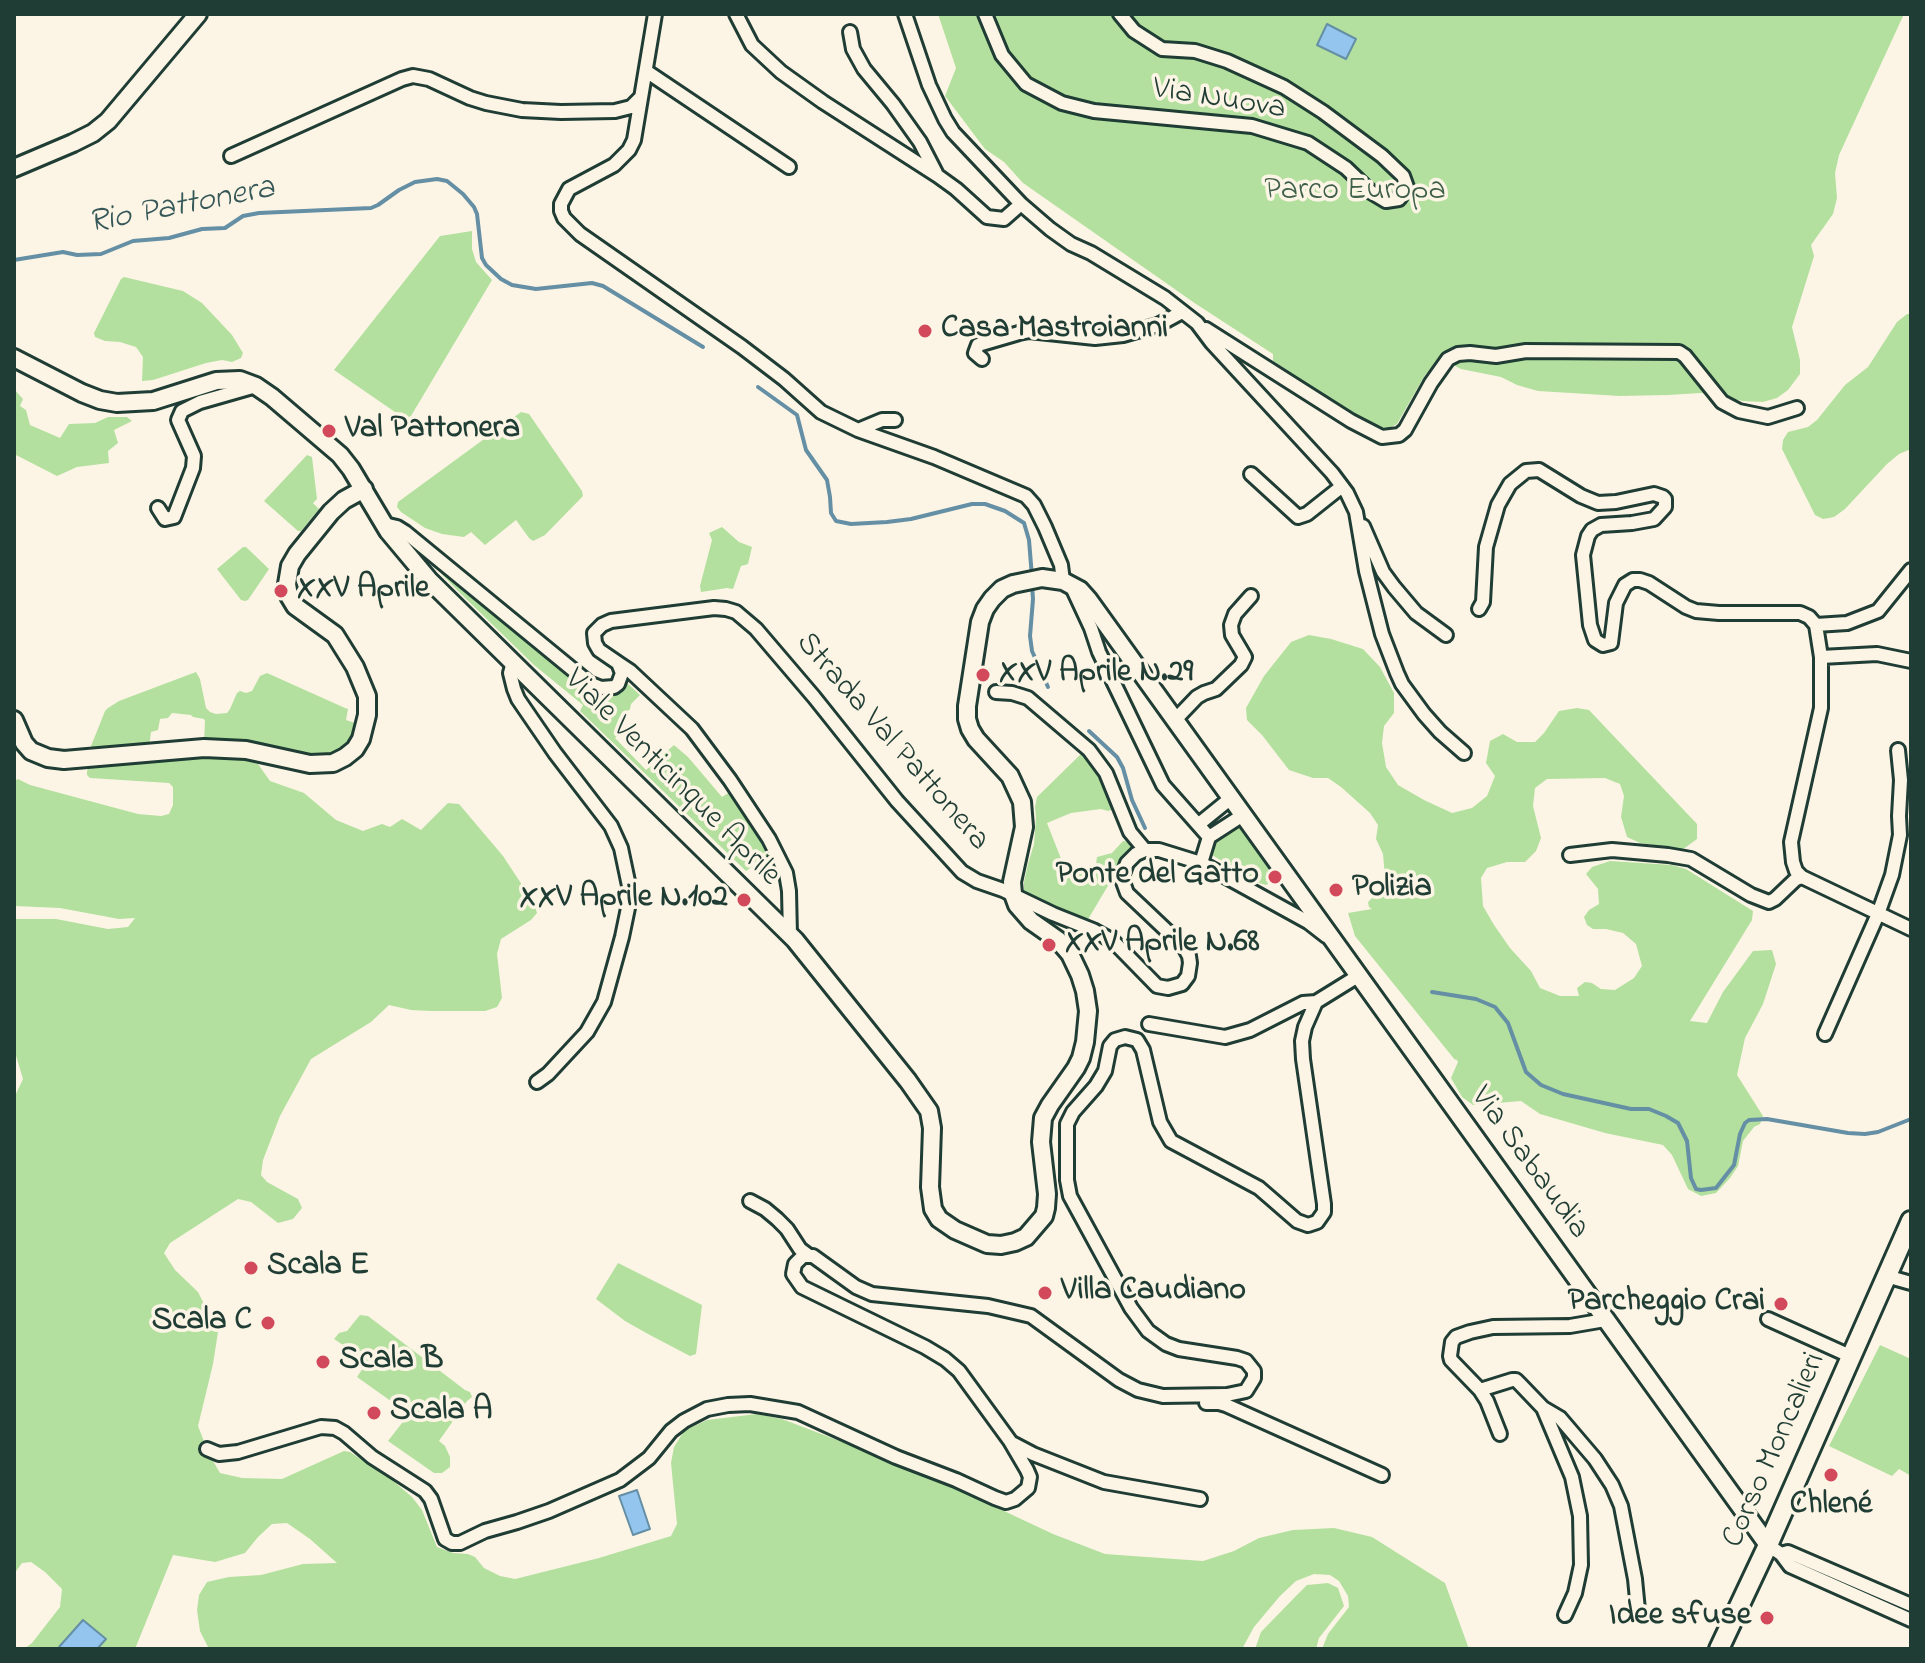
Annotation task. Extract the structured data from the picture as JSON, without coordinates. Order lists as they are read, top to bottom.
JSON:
{
  "streets": {
    "main road": ["Corso Moncalieri"],
    "street": [
      "Via Nuova",
      "Strada Val Pattonera",
      "Viale Venticinque Aprile",
      "Via Sabaudia"
    ]
  },
  "crossings": [
    ["Strada Val Pattonera", "Viale Venticinque Aprile"],
    ["Via Sabaudia", "Corso Moncalieri"]
  ],
  "water": ["Rio Pattonera"],
  "parks": ["Parco Europa"],
  "places": [
    "Casa Mastroianni",
    "Val Pattonera",
    "XXV Aprile",
    "XXV Aprile N.29",
    "Ponte del Gatto",
    "Polizia",
    "XXV Aprile N.102",
    "XXV Aprile N.68",
    "Scala E",
    "Villa Caudiano",
    "Parcheggio Crai",
    "Scala C",
    "Scala B",
    "Scala A",
    "Chlené",
    "Idee sfuse"
  ]
}
